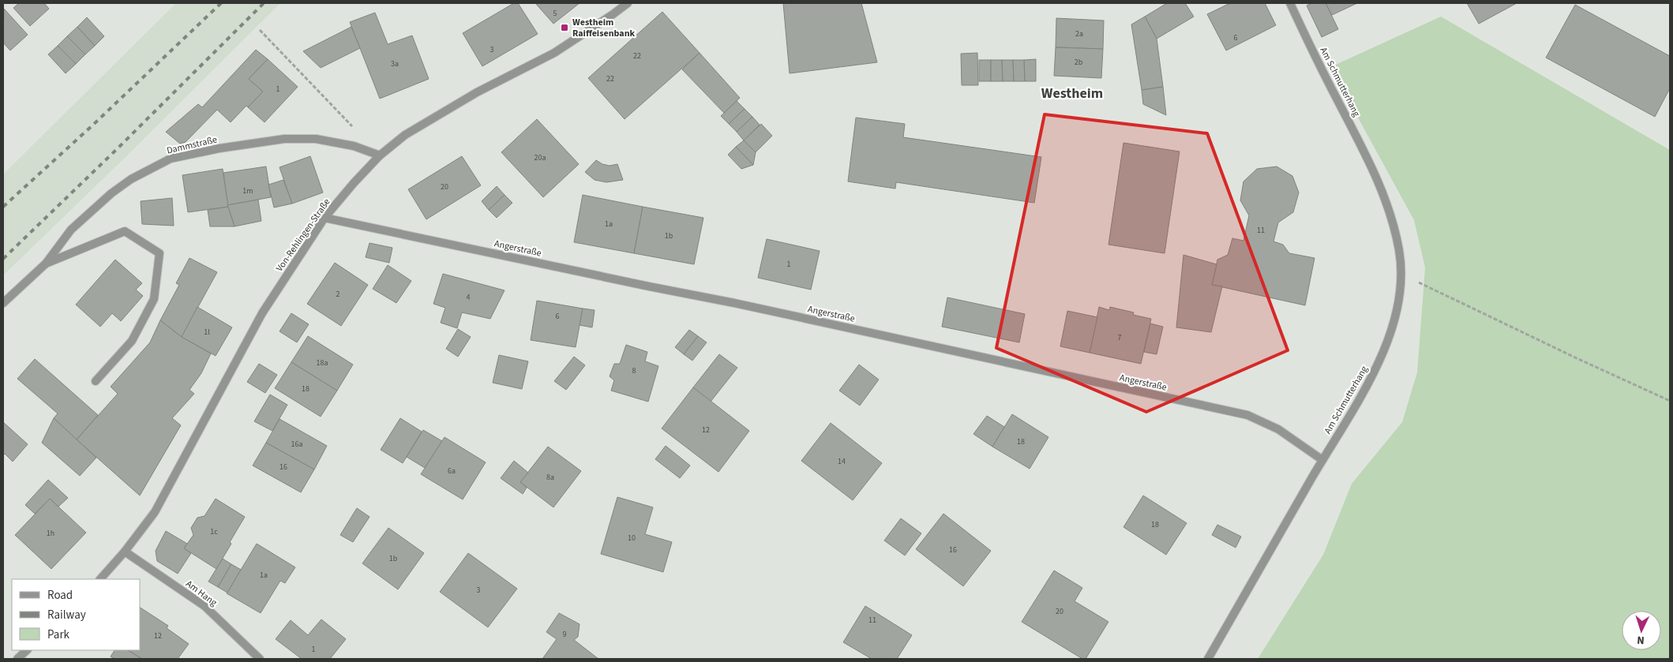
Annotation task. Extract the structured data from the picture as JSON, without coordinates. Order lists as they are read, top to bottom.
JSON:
{
  "streets": {
    "street": [
      "Am Schmutterhang",
      "Dammstraße",
      "Von-Rehlingen-Straße",
      "Angerstraße",
      "Am Hang"
    ]
  },
  "crossings": [
    ["Am Schmutterhang", "Angerstraße"],
    ["Dammstraße", "Von-Rehlingen-Straße"],
    ["Von-Rehlingen-Straße", "Angerstraße"],
    ["Von-Rehlingen-Straße", "Am Hang"]
  ],
  "districts": ["Westheim"],
  "places": {
    "transit": ["Westheim Raiffeisenbank"]
  },
  "house_numbers": [
    "5",
    "2a",
    "6",
    "3",
    "22",
    "2b",
    "3a",
    "22",
    "1",
    "20a",
    "20",
    "1m",
    "1a",
    "11",
    "1b",
    "1",
    "2",
    "4",
    "6",
    "1l",
    "7",
    "18a",
    "8",
    "18",
    "12",
    "18",
    "16a",
    "14",
    "16",
    "6a",
    "8a",
    "18",
    "1c",
    "1h",
    "10",
    "16",
    "1b",
    "1a",
    "3",
    "20",
    "11",
    "9",
    "12",
    "1"
  ],
  "legend": ["Road", "Railway", "Park"],
  "north": "bottom"
}
